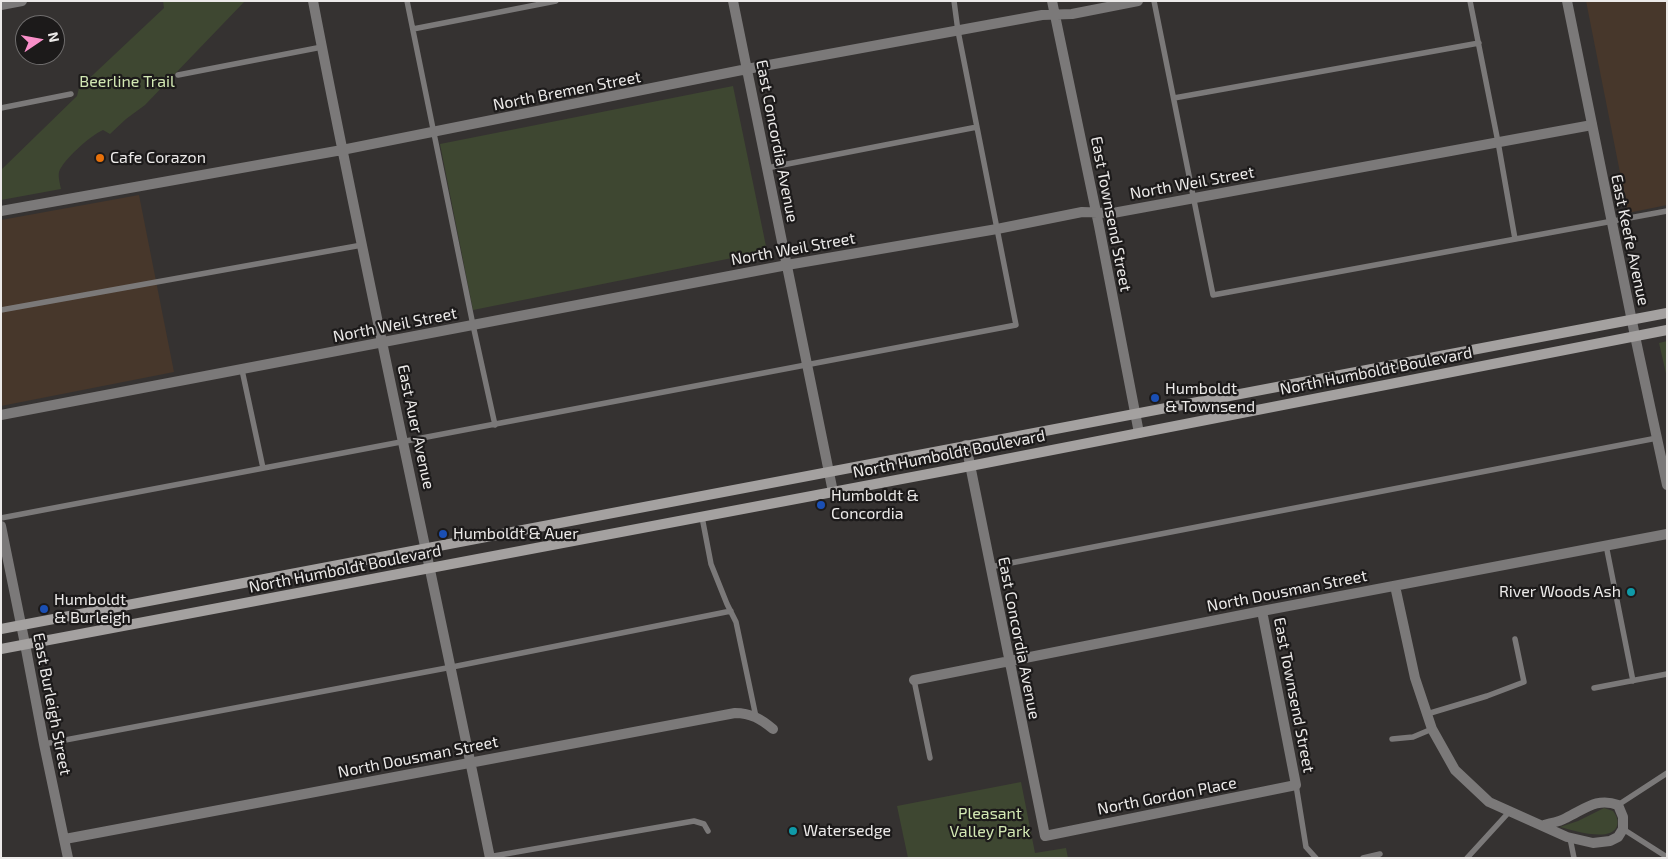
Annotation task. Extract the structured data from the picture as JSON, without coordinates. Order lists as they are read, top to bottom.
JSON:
{
  "streets": {
    "main road": ["North Humboldt Boulevard"],
    "street": [
      "North Bremen Street",
      "East Concordia Avenue",
      "North Weil Street",
      "East Townsend Street",
      "East Keefe Avenue",
      "East Auer Avenue",
      "North Dousman Street",
      "East Burleigh Street",
      "North Gordon Place"
    ]
  },
  "crossings": [
    ["North Bremen Street", "East Concordia Avenue"],
    ["North Bremen Street", "East Townsend Street"],
    ["North Bremen Street", "East Auer Avenue"],
    ["East Concordia Avenue", "North Weil Street"],
    ["East Concordia Avenue", "North Humboldt Boulevard"],
    ["East Concordia Avenue", "North Dousman Street"],
    ["East Concordia Avenue", "North Gordon Place"],
    ["North Weil Street", "East Townsend Street"],
    ["North Weil Street", "East Keefe Avenue"],
    ["North Weil Street", "East Auer Avenue"],
    ["East Townsend Street", "North Humboldt Boulevard"],
    ["East Townsend Street", "North Dousman Street"],
    ["East Townsend Street", "North Gordon Place"],
    ["East Keefe Avenue", "North Humboldt Boulevard"],
    ["North Humboldt Boulevard", "East Auer Avenue"],
    ["North Humboldt Boulevard", "East Burleigh Street"],
    ["East Auer Avenue", "North Dousman Street"],
    ["North Dousman Street", "East Burleigh Street"]
  ],
  "parks": ["Beerline Trail", "Pleasant Valley Park"],
  "places": [
    "Cafe Corazon",
    "Humboldt & Townsend",
    "Humboldt & Concordia",
    "Humboldt & Auer",
    "River Woods Ash",
    "Humboldt & Burleigh",
    "Watersedge"
  ],
  "north": "right"
}
